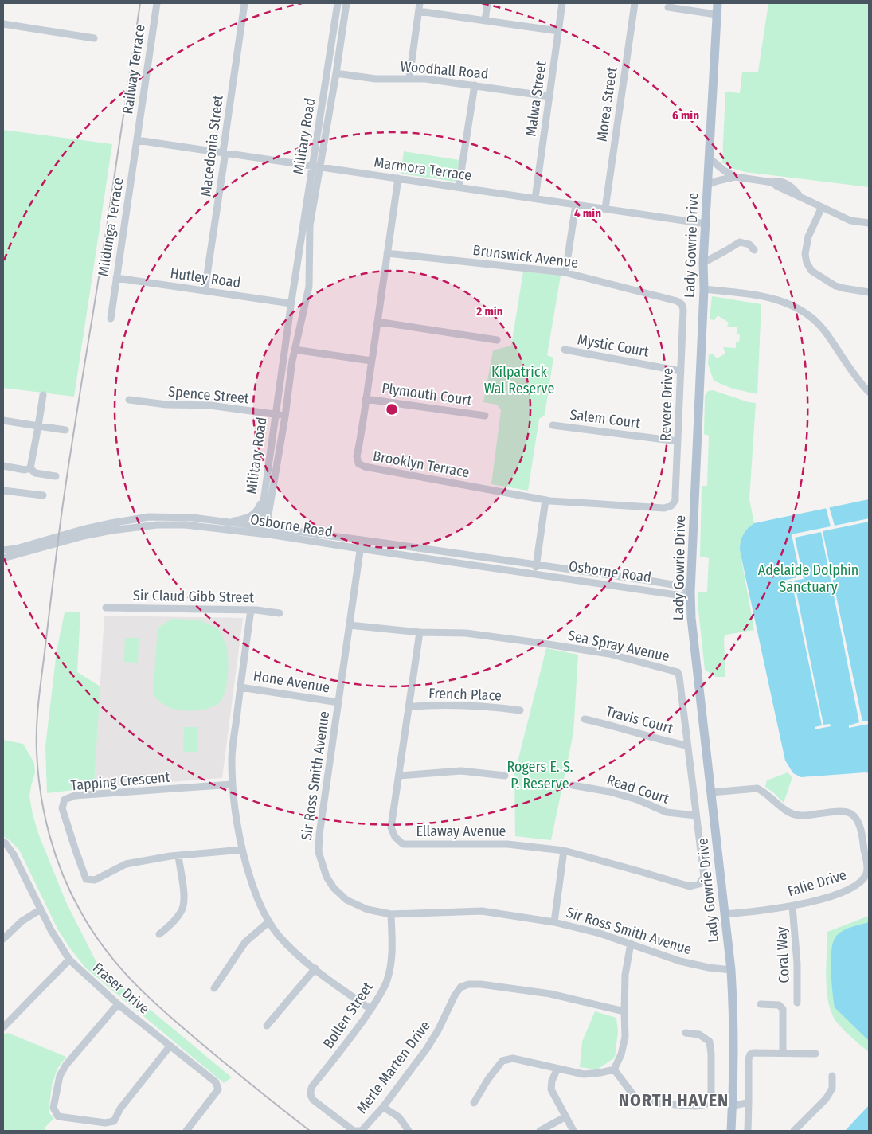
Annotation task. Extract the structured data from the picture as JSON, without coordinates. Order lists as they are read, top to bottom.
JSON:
{
  "streets": {
    "main road": ["Lady Gowrie Drive"],
    "street": [
      "Railway Terrace",
      "Woodhall Road",
      "Malwa Street",
      "Morea Street",
      "Military Road",
      "Macedonia Street",
      "Marmora Terrace",
      "Mildunga Terrace",
      "Brunswick Avenue",
      "Hutley Road",
      "Mystic Court",
      "Plymouth Court",
      "Spence Street",
      "Revere Drive",
      "Salem Court",
      "Brooklyn Terrace",
      "Osborne Road",
      "Sir Claud Gibb Street",
      "Sea Spray Avenue",
      "Hone Avenue",
      "French Place",
      "Travis Court",
      "Sir Ross Smith Avenue",
      "Tapping Crescent",
      "Read Court",
      "Ellaway Avenue",
      "Falie Drive",
      "Coral Way",
      "Fraser Drive",
      "Bollen Street",
      "Merle Marten Drive"
    ]
  },
  "crossings": [
    ["Railway Terrace", "Marmora Terrace"],
    ["Railway Terrace", "Mildunga Terrace"],
    ["Woodhall Road", "Malwa Street"],
    ["Woodhall Road", "Military Road"],
    ["Malwa Street", "Marmora Terrace"],
    ["Morea Street", "Marmora Terrace"],
    ["Military Road", "Marmora Terrace"],
    ["Military Road", "Hutley Road"],
    ["Military Road", "Spence Street"],
    ["Military Road", "Osborne Road"],
    ["Macedonia Street", "Marmora Terrace"],
    ["Macedonia Street", "Hutley Road"],
    ["Marmora Terrace", "Mildunga Terrace"],
    ["Marmora Terrace", "Lady Gowrie Drive"],
    ["Marmora Terrace", "Brooklyn Terrace"],
    ["Mildunga Terrace", "Hutley Road"],
    ["Lady Gowrie Drive", "Osborne Road"],
    ["Lady Gowrie Drive", "Sir Ross Smith Avenue"],
    ["Lady Gowrie Drive", "Falie Drive"],
    ["Brunswick Avenue", "Revere Drive"],
    ["Brunswick Avenue", "Brooklyn Terrace"],
    ["Mystic Court", "Revere Drive"],
    ["Plymouth Court", "Brooklyn Terrace"],
    ["Revere Drive", "Salem Court"],
    ["Revere Drive", "Brooklyn Terrace"],
    ["Osborne Road", "Sir Ross Smith Avenue"],
    ["Sea Spray Avenue", "Travis Court"],
    ["Sea Spray Avenue", "Sir Ross Smith Avenue"],
    ["Sea Spray Avenue", "Read Court"],
    ["Sea Spray Avenue", "Ellaway Avenue"],
    ["Hone Avenue", "Sir Ross Smith Avenue"],
    ["French Place", "Ellaway Avenue"],
    ["Sir Ross Smith Avenue", "Bollen Street"],
    ["Falie Drive", "Coral Way"],
    ["Bollen Street", "Merle Marten Drive"]
  ],
  "districts": ["NORTH HAVEN"],
  "parks": ["Kilpatrick Wal Reserve", "Adelaide Dolphin Sanctuary", "Rogers E. S. P. Reserve"],
  "rings": ["6 min", "4 min", "2 min"]
}
